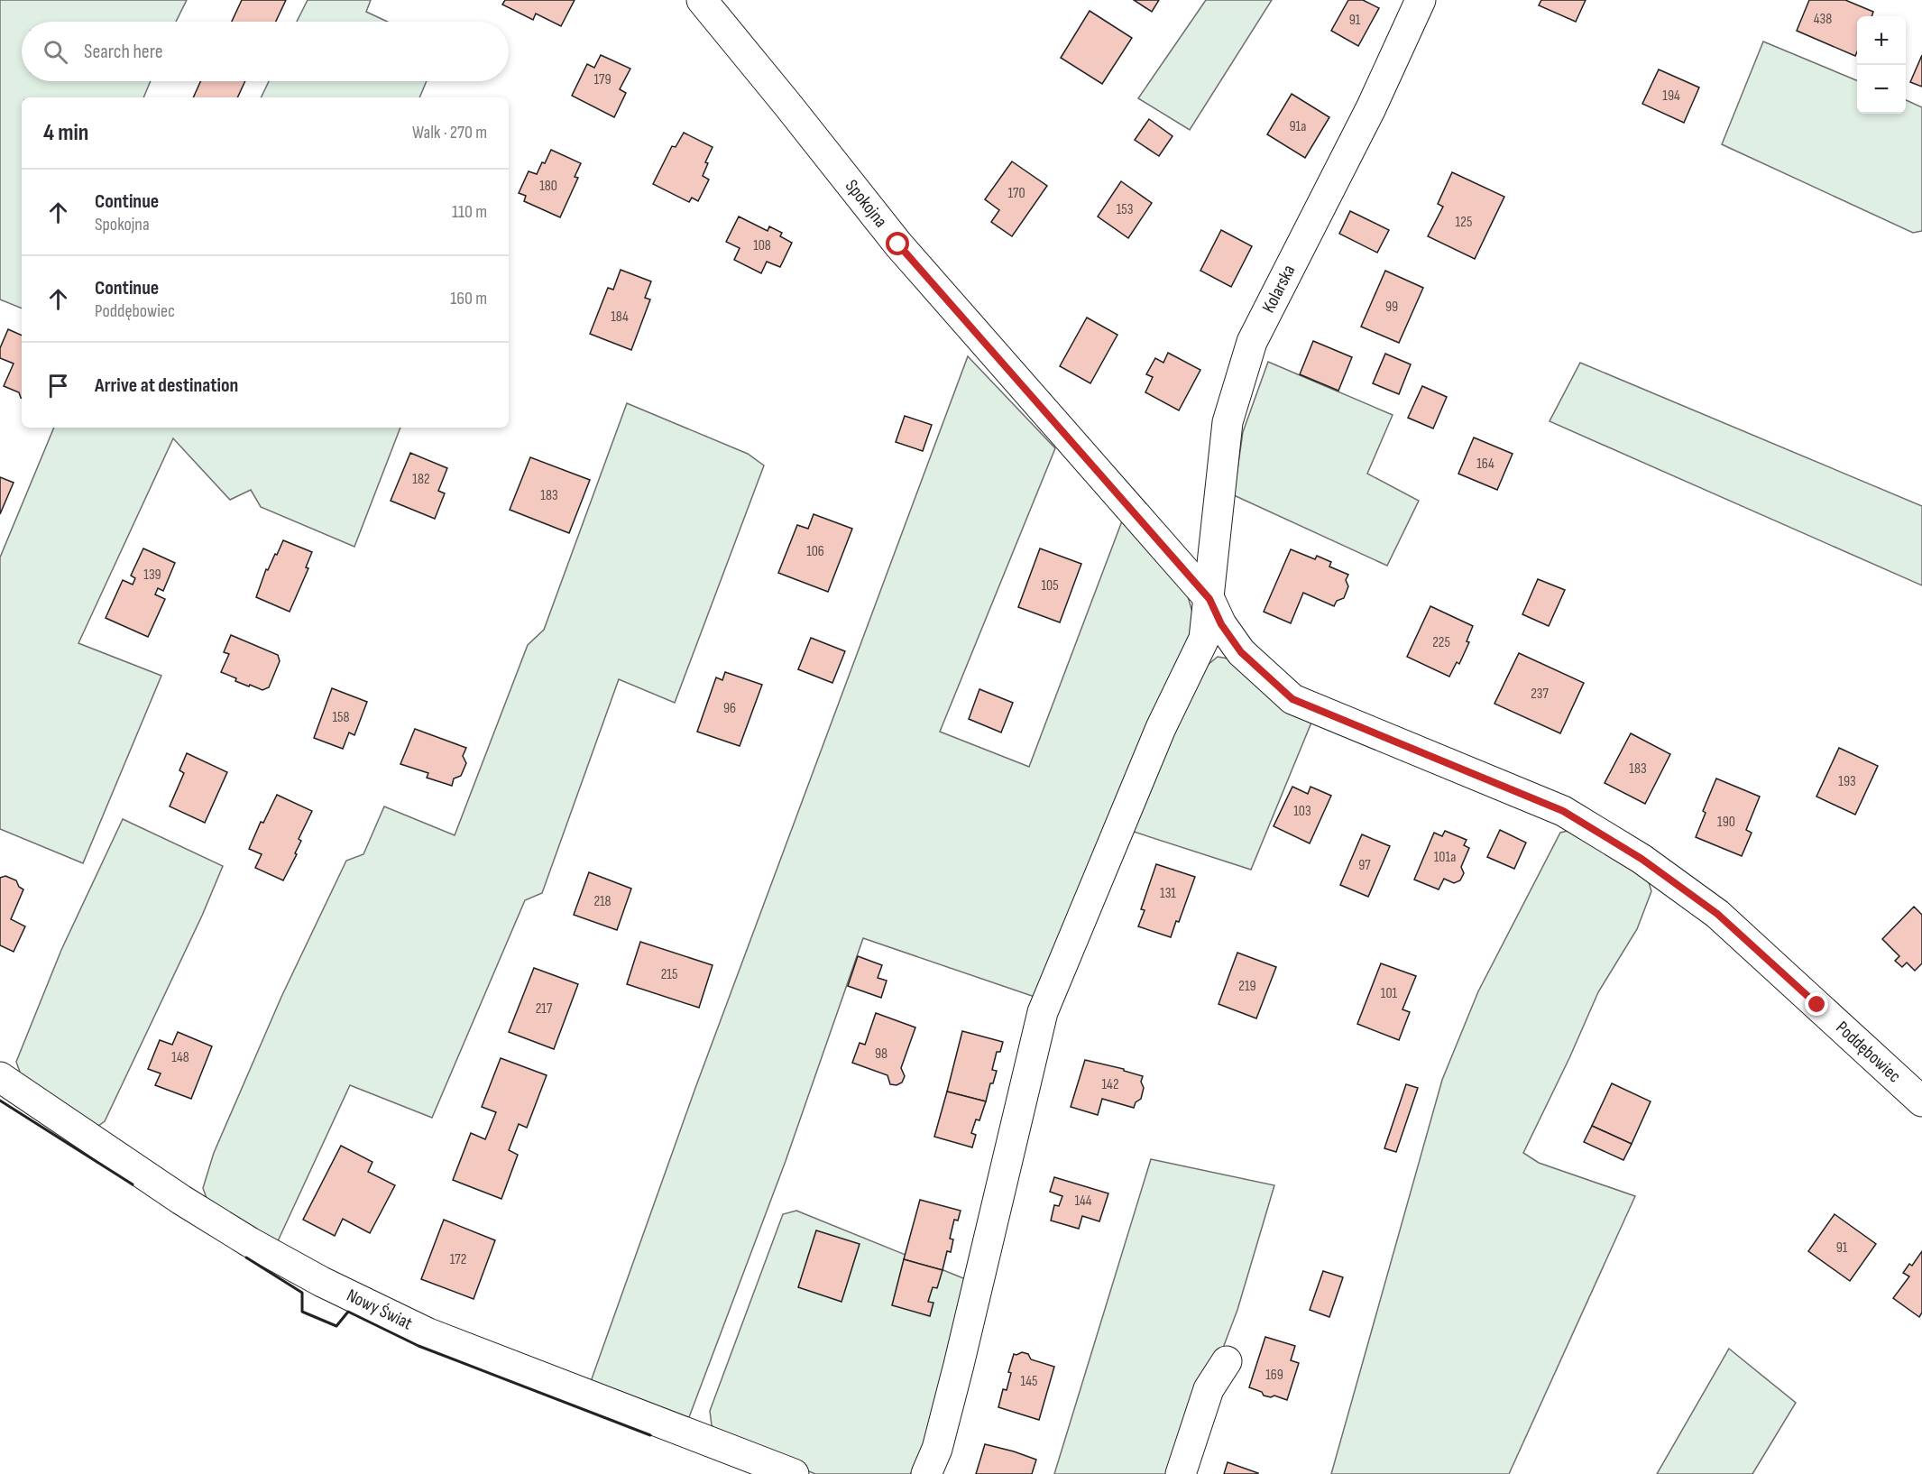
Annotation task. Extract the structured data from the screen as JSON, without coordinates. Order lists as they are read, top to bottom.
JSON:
{
  "streets": {
    "street": [
      "Spokojna",
      "Kolarska",
      "Poddębowiec",
      "Nowy Świat"
    ]
  },
  "crossings": [
    ["Spokojna", "Kolarska"],
    ["Spokojna", "Poddębowiec"],
    ["Kolarska", "Poddębowiec"]
  ],
  "house_numbers": [
    "438",
    "91",
    "179",
    "194",
    "91a",
    "180",
    "170",
    "153",
    "125",
    "108",
    "99",
    "184",
    "164",
    "182",
    "183",
    "106",
    "139",
    "105",
    "225",
    "237",
    "96",
    "158",
    "183",
    "193",
    "103",
    "190",
    "101a",
    "97",
    "131",
    "218",
    "215",
    "219",
    "101",
    "217",
    "98",
    "148",
    "142",
    "144",
    "91",
    "172",
    "169",
    "145"
  ],
  "page": {
    "map_buttons": ["+", "−"],
    "search": "Search here",
    "heading": ["4 min", "Walk · 270 m"],
    "list": [
      ["Continue", "Spokojna", "110 m"],
      ["Continue", "Poddębowiec", "160 m"],
      "Arrive at destination"
    ]
  }
}
